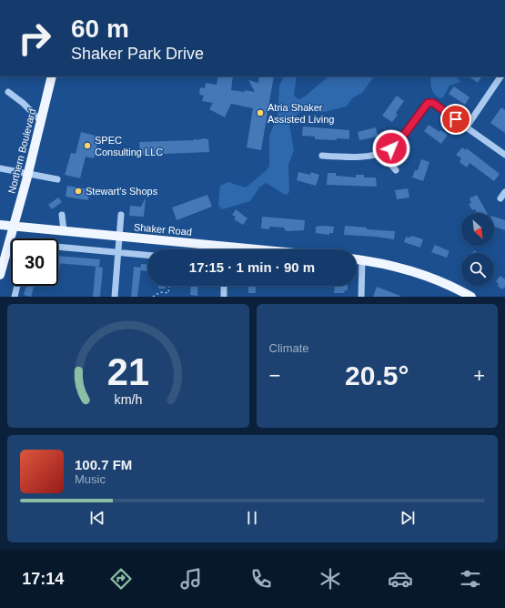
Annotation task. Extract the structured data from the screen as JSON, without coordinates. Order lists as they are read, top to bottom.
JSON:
{
  "streets": {
    "main road": ["Northern Boulevard", "Shaker Road"]
  },
  "crossings": [
    ["Northern Boulevard", "Shaker Road"]
  ],
  "places": ["Atria Shaker Assisted Living", "SPEC Consulting LLC", "Stewart's Shops"],
  "north": "bottom right",
  "page": {
    "turn": ["60 m", "Shaker Park Drive"],
    "limit": "30",
    "trip": "17:15 · 1 min · 90 m",
    "tile": "Climate",
    "heat": ["−", "20.5°", "+"],
    "song": ["100.7 FM", "Music"],
    "tabs": "17:14",
    "gauge": ["21", "km/h"]
  }
}
